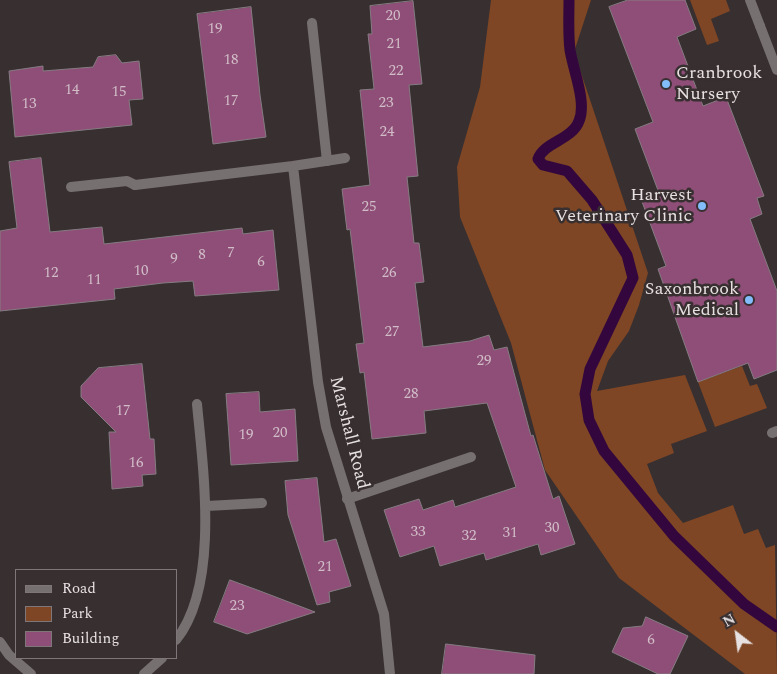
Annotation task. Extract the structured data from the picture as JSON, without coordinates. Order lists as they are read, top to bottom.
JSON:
{
  "streets": {
    "street": ["Marshall Road"]
  },
  "places": ["Cranbrook Nursery", "Harvest Veterinary Clinic", "Saxonbrook Medical"],
  "house_numbers": [
    "20",
    "19",
    "21",
    "18",
    "22",
    "14",
    "15",
    "17",
    "23",
    "13",
    "24",
    "25",
    "7",
    "8",
    "9",
    "6",
    "10",
    "12",
    "26",
    "11",
    "27",
    "29",
    "28",
    "17",
    "20",
    "19",
    "16",
    "30",
    "33",
    "31",
    "32",
    "21",
    "23",
    "6"
  ],
  "legend": ["Road", "Park", "Building"],
  "north": "top left"
}
